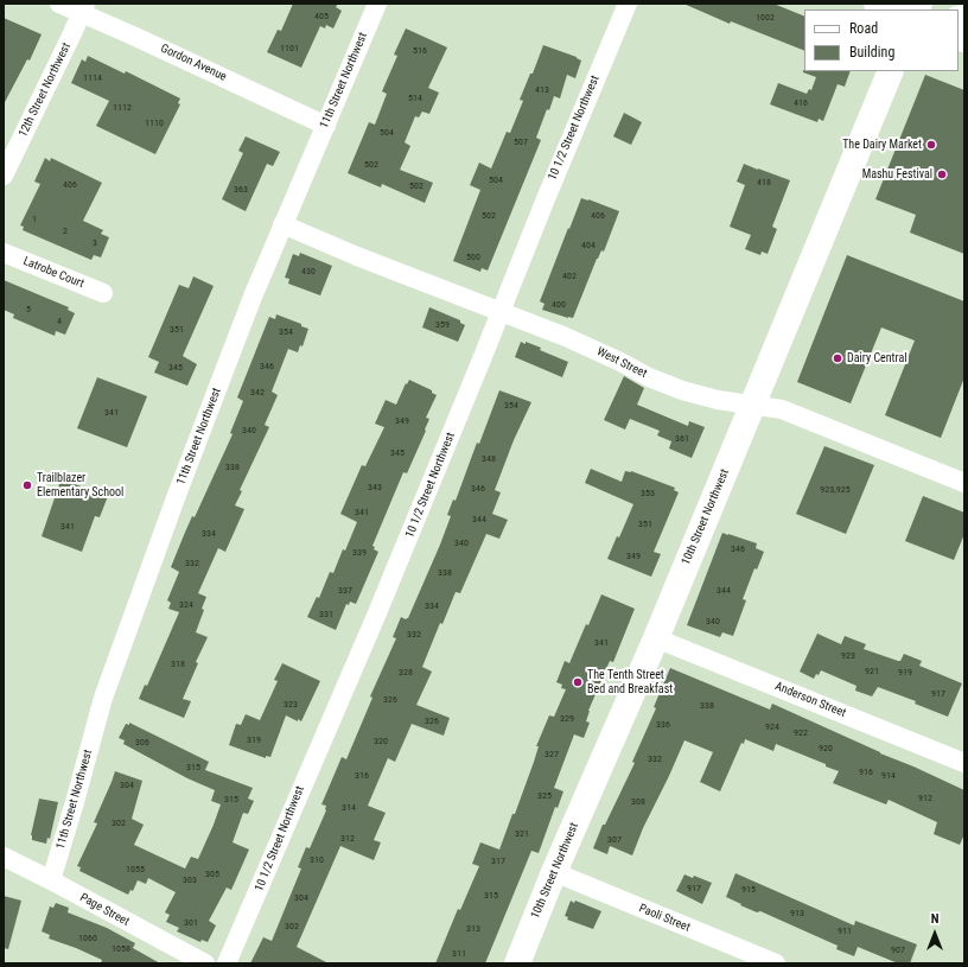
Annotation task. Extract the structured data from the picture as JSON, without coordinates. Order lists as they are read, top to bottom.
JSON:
{
  "streets": {
    "main road": ["10th Street Northwest"],
    "street": [
      "Gordon Avenue",
      "11th Street Northwest",
      "12th Street Northwest",
      "10 1/2 Street Northwest",
      "Latrobe Court",
      "West Street",
      "Anderson Street",
      "Page Street",
      "Paoli Street"
    ]
  },
  "crossings": [
    ["Gordon Avenue", "11th Street Northwest"],
    ["Gordon Avenue", "12th Street Northwest"],
    ["11th Street Northwest", "West Street"],
    ["11th Street Northwest", "Page Street"],
    ["10 1/2 Street Northwest", "West Street"],
    ["West Street", "10th Street Northwest"],
    ["10th Street Northwest", "Anderson Street"],
    ["10th Street Northwest", "Paoli Street"]
  ],
  "places": [
    "The Dairy Market",
    "Mashu Festival",
    "Dairy Central",
    "Trailblazer Elementary School",
    "The Tenth Street Bed and Breakfast"
  ],
  "house_numbers": [
    "405",
    "1002",
    "1101",
    "516",
    "1114",
    "413",
    "514",
    "416",
    "1112",
    "1110",
    "504",
    "507",
    "502",
    "504",
    "418",
    "406",
    "502",
    "363",
    "502",
    "406",
    "1",
    "2",
    "3",
    "404",
    "500",
    "430",
    "402",
    "400",
    "5",
    "4",
    "359",
    "351",
    "354",
    "346",
    "345",
    "342",
    "354",
    "341",
    "349",
    "340",
    "361",
    "345",
    "348",
    "338",
    "343",
    "346",
    "923,925",
    "353",
    "341",
    "344",
    "351",
    "341",
    "334",
    "340",
    "346",
    "339",
    "349",
    "332",
    "338",
    "337",
    "344",
    "324",
    "334",
    "331",
    "340",
    "332",
    "341",
    "923",
    "318",
    "921",
    "328",
    "919",
    "917",
    "326",
    "323",
    "338",
    "329",
    "326",
    "336",
    "924",
    "922",
    "319",
    "320",
    "306",
    "920",
    "327",
    "332",
    "315",
    "916",
    "316",
    "914",
    "304",
    "325",
    "912",
    "315",
    "308",
    "314",
    "302",
    "321",
    "312",
    "307",
    "310",
    "317",
    "1055",
    "305",
    "303",
    "917",
    "915",
    "315",
    "304",
    "913",
    "301",
    "302",
    "313",
    "911",
    "1060",
    "1058",
    "907",
    "311"
  ],
  "legend": ["Road", "Building"],
  "north": "top"
}
